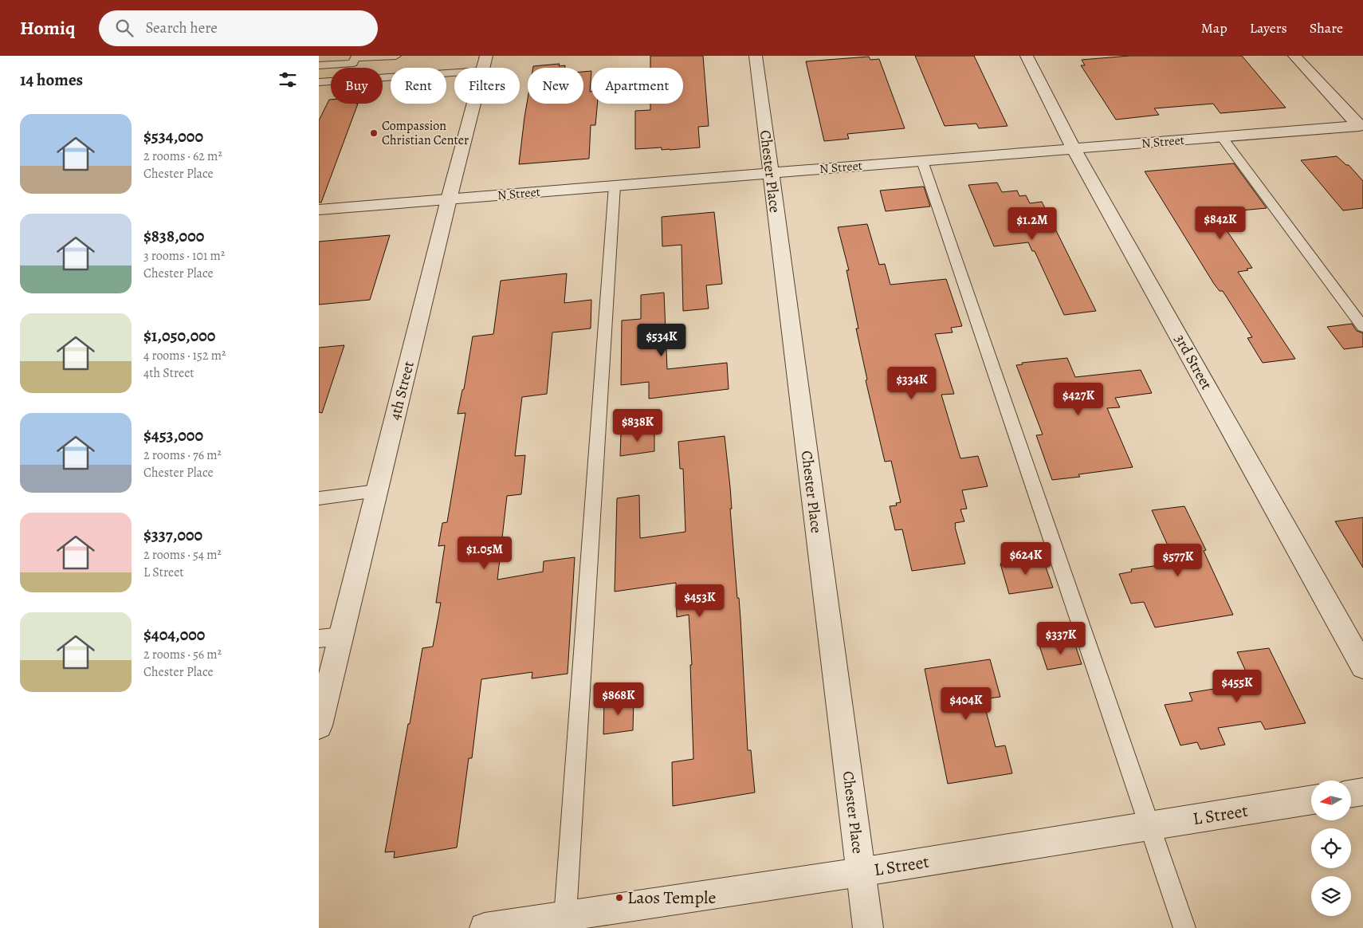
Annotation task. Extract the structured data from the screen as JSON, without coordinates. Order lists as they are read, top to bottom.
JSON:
{
  "streets": {
    "street": [
      "N Street",
      "Chester Place",
      "3rd Street",
      "4th Street",
      "L Street"
    ]
  },
  "crossings": [
    ["N Street", "Chester Place"],
    ["N Street", "3rd Street"],
    ["N Street", "4th Street"],
    ["Chester Place", "L Street"]
  ],
  "places": ["Compassion Christian Center", "Laos Temple"],
  "north": "left",
  "page": {
    "header": "Homiq",
    "search": "Search here",
    "nav": ["Map", "Layers", "Share"],
    "heading": "14 homes",
    "chip": [
      "Buy",
      "Rent",
      "Filters",
      "New",
      "Apartment"
    ],
    "list": [
      {
        "name": "$534,000",
        "note": "2 rooms · 62 m² · Chester Place"
      },
      {
        "name": "$838,000",
        "note": "3 rooms · 101 m² · Chester Place"
      },
      {
        "name": "$1,050,000",
        "note": "4 rooms · 152 m² · 4th Street"
      },
      {
        "name": "$453,000",
        "note": "2 rooms · 76 m² · Chester Place"
      },
      {
        "name": "$337,000",
        "note": "2 rooms · 54 m² · L Street"
      },
      {
        "name": "$404,000",
        "note": "2 rooms · 56 m² · Chester Place"
      }
    ],
    "price": [
      "$842K",
      "$1.2M",
      "$534K",
      "$334K",
      "$427K",
      "$838K",
      "$1.05M",
      "$624K",
      "$577K",
      "$453K",
      "$337K",
      "$455K",
      "$868K",
      "$404K"
    ]
  }
}
